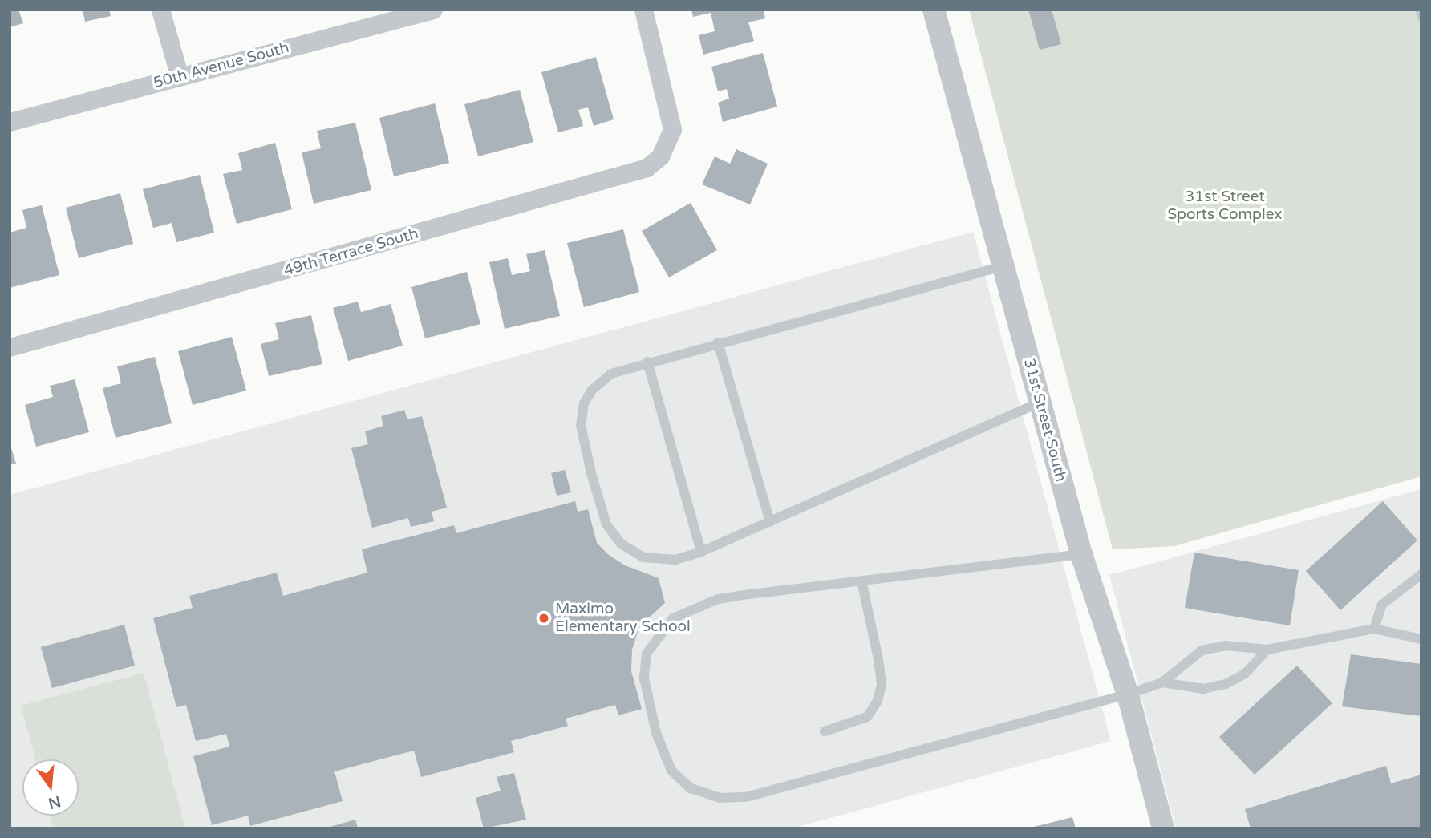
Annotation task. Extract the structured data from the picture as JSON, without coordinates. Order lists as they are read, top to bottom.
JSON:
{
  "streets": {
    "street": ["50th Avenue South", "49th Terrace South", "31st Street South"]
  },
  "parks": ["31st Street Sports Complex"],
  "places": ["Maximo Elementary School"],
  "north": "bottom"
}
